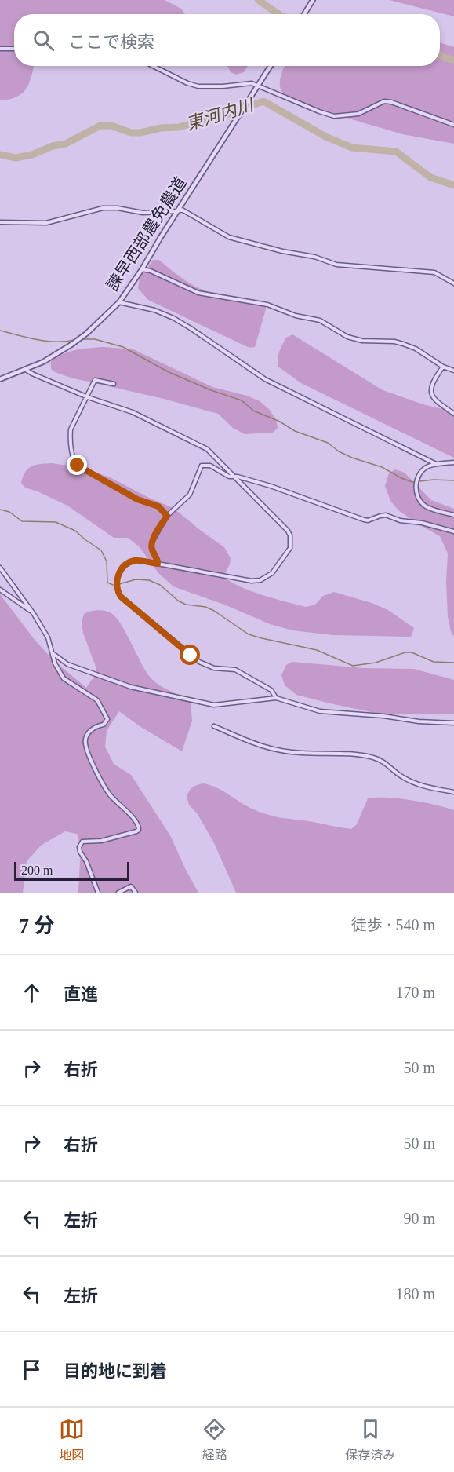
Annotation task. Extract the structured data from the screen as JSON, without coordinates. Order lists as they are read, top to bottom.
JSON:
{
  "streets": {
    "street": ["諫早西部農免農道"]
  },
  "water": ["東河内川"],
  "scale_bar": "200 m",
  "page": {
    "search": "ここで検索",
    "scale": "200 m",
    "heading": ["7 分", "徒歩 · 540 m"],
    "list": [
      ["直進", "170 m"],
      ["右折", "50 m"],
      ["右折", "50 m"],
      ["左折", "90 m"],
      ["左折", "180 m"],
      "目的地に到着"
    ],
    "nav": ["地図", "経路", "保存済み"]
  }
}
